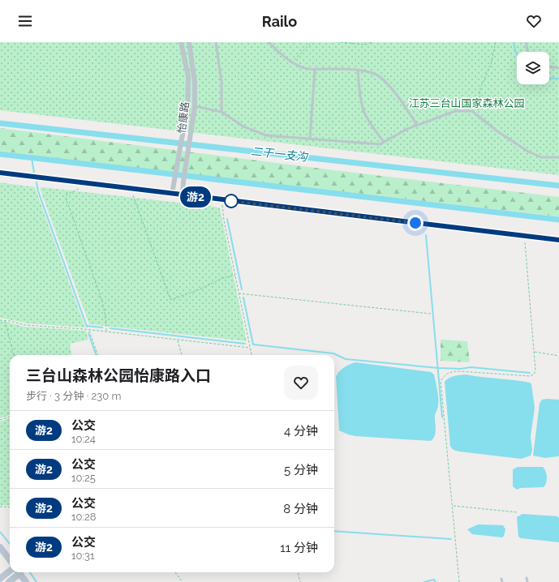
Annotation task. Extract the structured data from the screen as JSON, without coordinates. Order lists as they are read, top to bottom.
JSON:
{
  "streets": {
    "street": ["怡康路"]
  },
  "water": ["二干一支沟"],
  "parks": ["江苏三台山国家森林公园"],
  "lines": ["bus line 游2"],
  "page": {
    "header": "Railo",
    "on_map": "游2",
    "heading": ["三台山森林公园怡康路入口", "步行 · 3 分钟 · 230 m"],
    "list": [
      {
        "mark": "游2",
        "name": "公交",
        "note": "10:24",
        "value": "4 分钟"
      },
      {
        "mark": "游2",
        "name": "公交",
        "note": "10:25",
        "value": "5 分钟"
      },
      {
        "mark": "游2",
        "name": "公交",
        "note": "10:28",
        "value": "8 分钟"
      },
      {
        "mark": "游2",
        "name": "公交",
        "note": "10:31",
        "value": "11 分钟"
      }
    ]
  }
}
